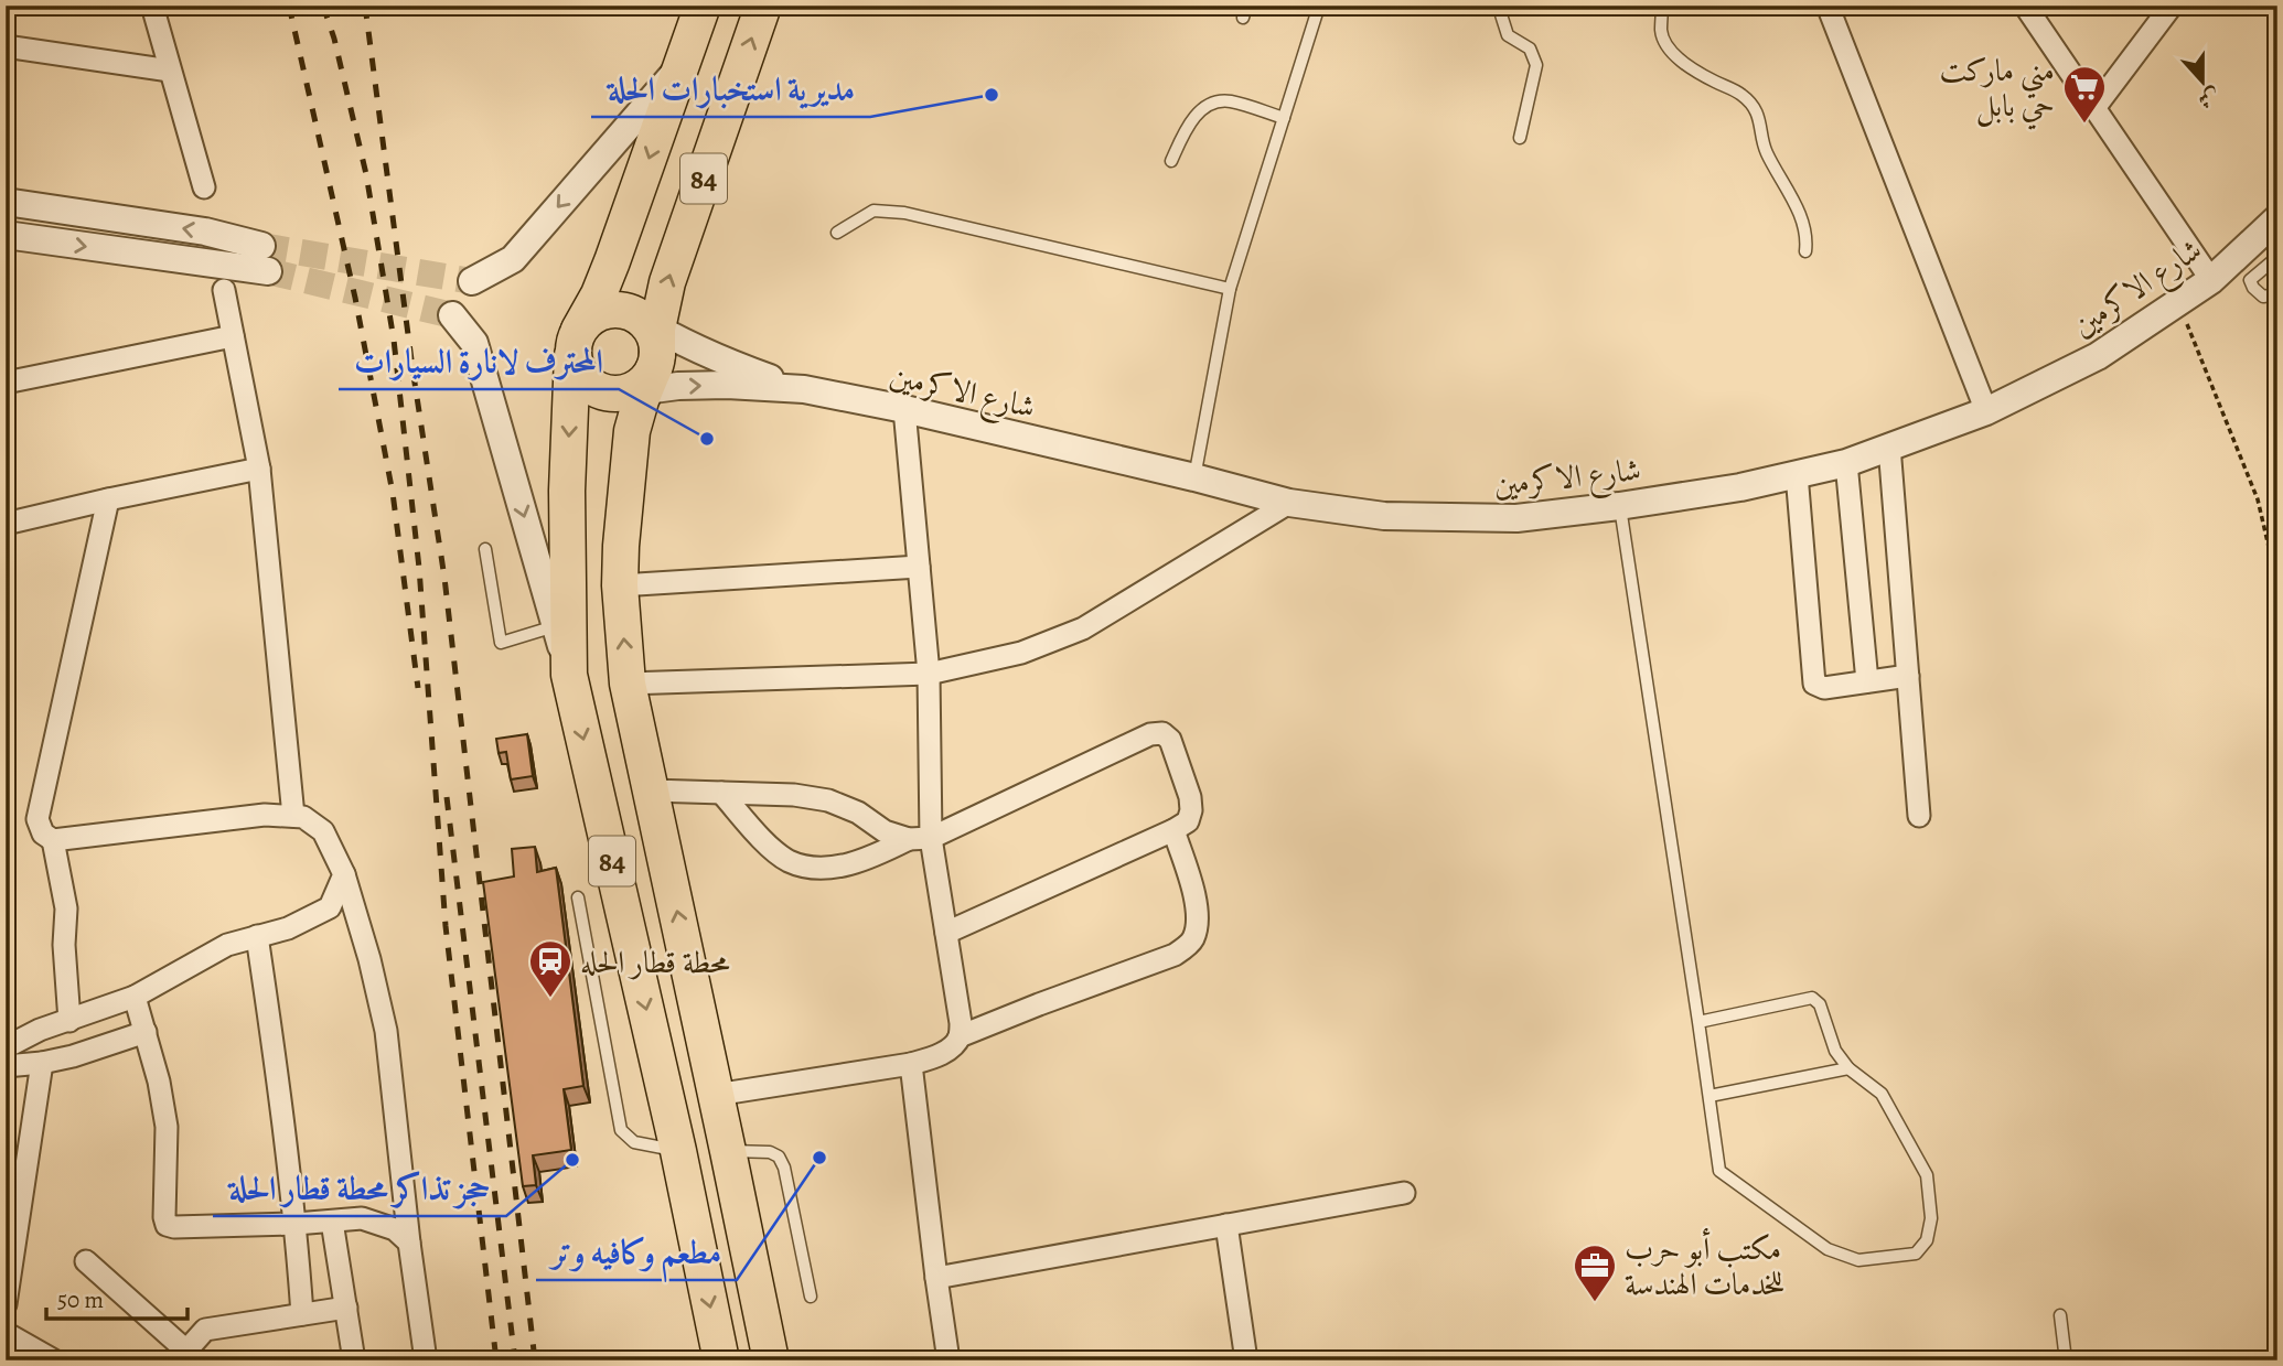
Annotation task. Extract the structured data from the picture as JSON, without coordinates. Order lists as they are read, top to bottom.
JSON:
{
  "streets": {
    "main road": ["84"],
    "street": ["شارع الاكرمين"]
  },
  "crossings": [
    ["84", "شارع الاكرمين"]
  ],
  "places": {
    "other": [
      "مديرية استخبارات الحلة",
      "المحترف لانارة السيارات",
      "مطعم وكافيه وتر",
      "حجز تذاكر محطة قطار الحلة"
    ],
    "supermarket": ["مني ماركت حي بابل"],
    "station": ["محطة قطار الحله"],
    "office": ["مكتب أبو حرب للخدمات الهندسة"]
  },
  "scale_bar": "50 m",
  "north": "bottom"
}
